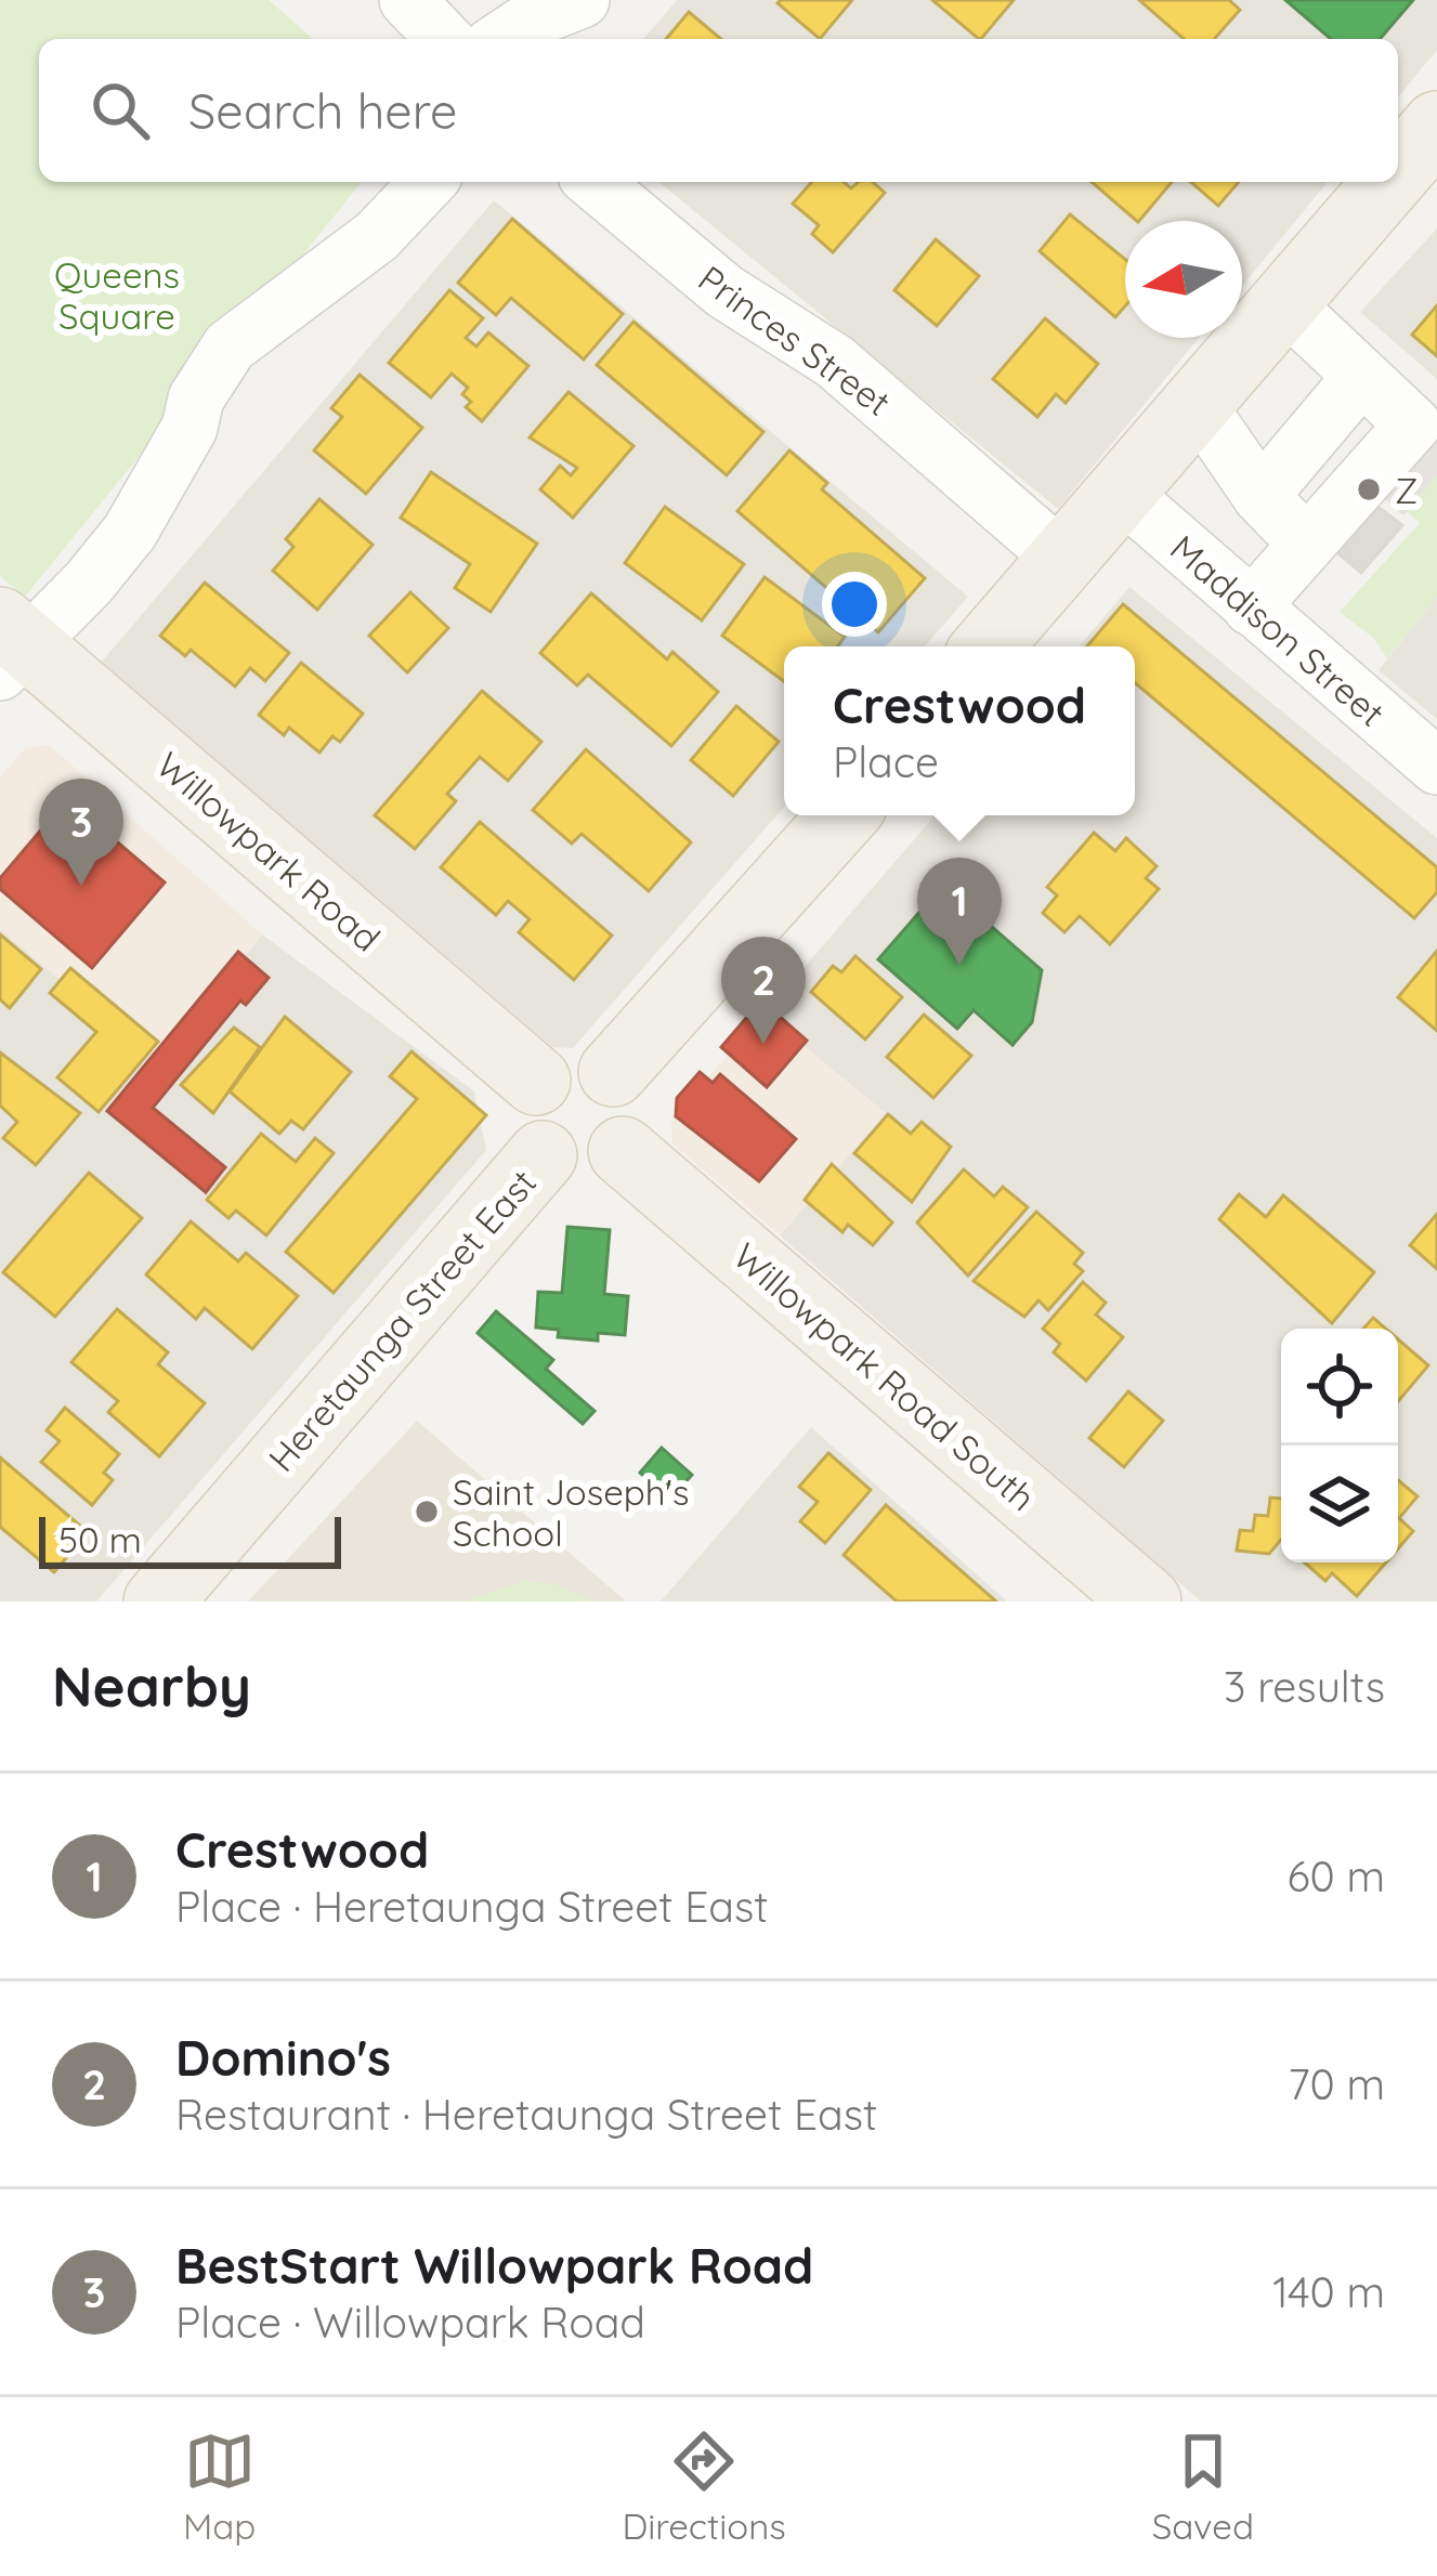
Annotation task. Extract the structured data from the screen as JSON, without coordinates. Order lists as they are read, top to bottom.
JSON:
{
  "streets": {
    "main road": ["Willowpark Road", "Heretaunga Street East", "Willowpark Road South"],
    "street": ["Princes Street", "Maddison Street"]
  },
  "crossings": [
    ["Willowpark Road", "Heretaunga Street East"],
    ["Willowpark Road", "Willowpark Road South"],
    ["Heretaunga Street East", "Willowpark Road South"]
  ],
  "parks": ["Queens Square"],
  "places": ["Z", "Saint Joseph's School"],
  "scale_bar": "50 m",
  "north": "left",
  "page": {
    "search": "Search here",
    "popup": ["Crestwood", "Place"],
    "pins": ["3", "1", "2"],
    "scale": "50 m",
    "heading": ["Nearby", "3 results"],
    "list": [
      {
        "mark": "1",
        "name": "Crestwood",
        "note": "Place · Heretaunga Street East",
        "value": "60 m"
      },
      {
        "mark": "2",
        "name": "Domino's",
        "note": "Restaurant · Heretaunga Street East",
        "value": "70 m"
      },
      {
        "mark": "3",
        "name": "BestStart Willowpark Road",
        "note": "Place · Willowpark Road",
        "value": "140 m"
      }
    ],
    "nav": ["Map", "Directions", "Saved"]
  }
}
